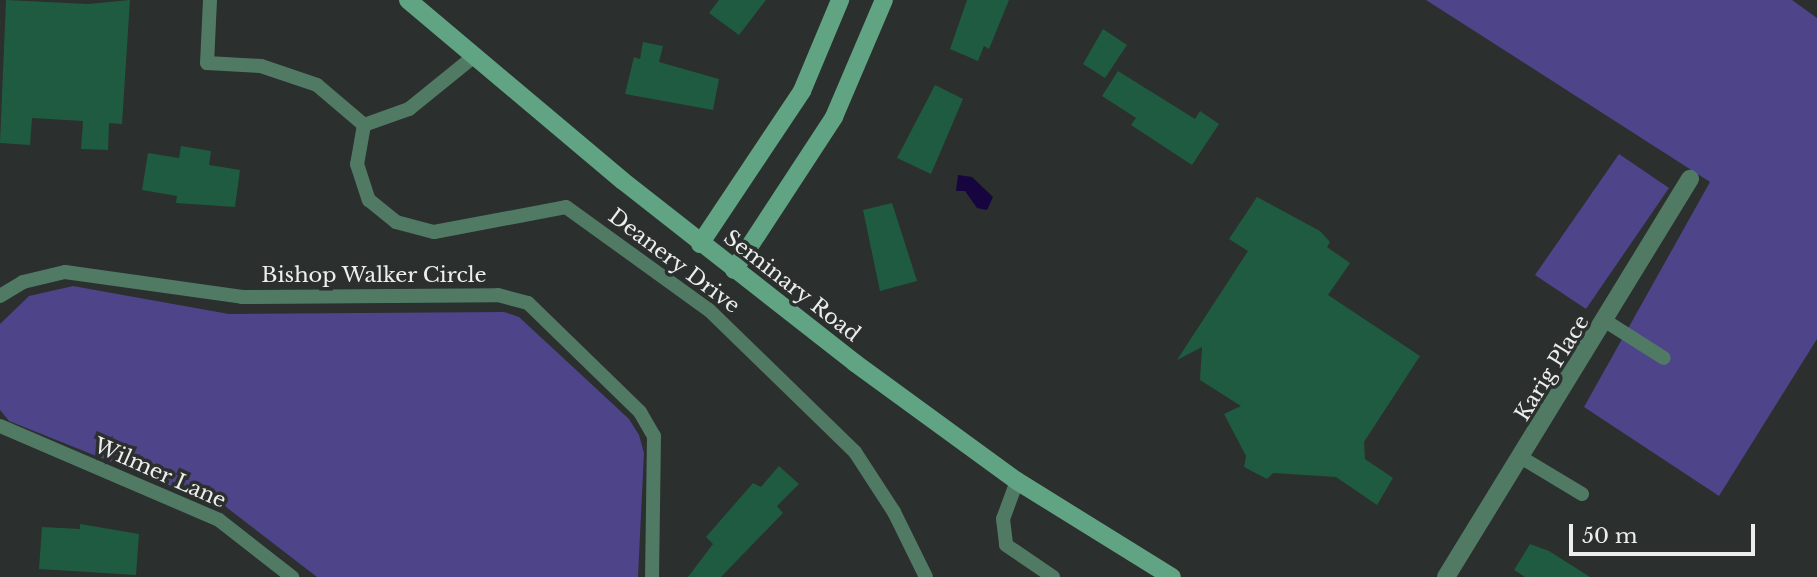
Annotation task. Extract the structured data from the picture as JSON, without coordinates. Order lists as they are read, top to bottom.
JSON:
{
  "streets": {
    "main road": ["Seminary Road"],
    "street": ["Karig Place"],
    "lane": ["Deanery Drive", "Bishop Walker Circle", "Wilmer Lane"]
  },
  "scale_bar": "50 m"
}
